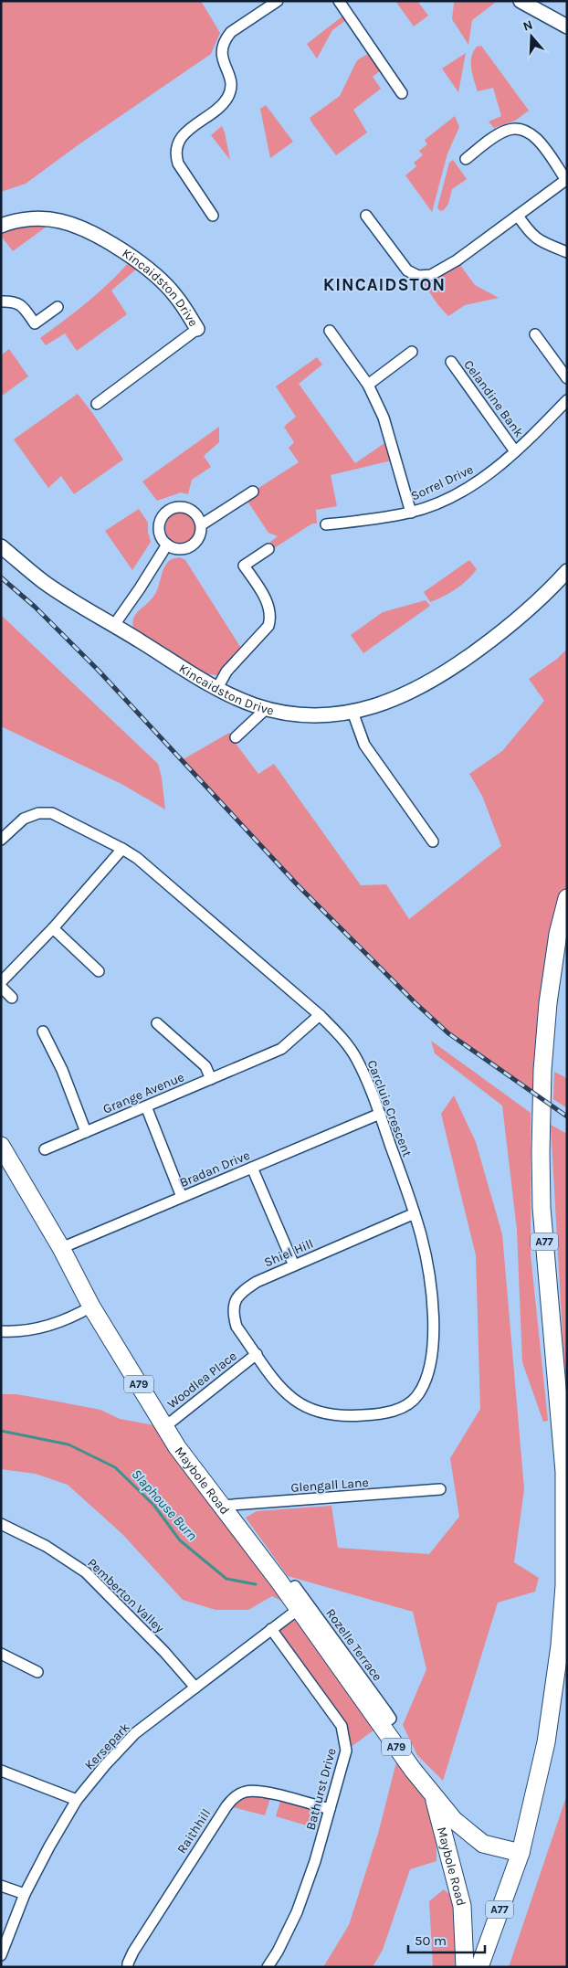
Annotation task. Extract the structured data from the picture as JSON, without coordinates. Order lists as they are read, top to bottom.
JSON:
{
  "streets": {
    "main road": ["A77", "A79", "Maybole Road"],
    "street": [
      "Kincaidston Drive",
      "Celandine Bank",
      "Sorrel Drive",
      "Grange Avenue",
      "Carcluie Crescent",
      "Bradan Drive",
      "Shiel Hill",
      "Woodlea Place",
      "Glengall Lane",
      "Pemberton Valley",
      "Rozelle Terrace",
      "Kersepark",
      "Bathurst Drive",
      "Raithhill"
    ]
  },
  "crossings": [
    ["Celandine Bank", "Sorrel Drive"],
    ["Grange Avenue", "Carcluie Crescent"],
    ["Carcluie Crescent", "Bradan Drive"],
    ["Carcluie Crescent", "Shiel Hill"],
    ["Carcluie Crescent", "Woodlea Place"],
    ["Bradan Drive", "Maybole Road"],
    ["A77", "Maybole Road"],
    ["Shiel Hill", "Woodlea Place"],
    ["Woodlea Place", "Maybole Road"],
    ["Maybole Road", "Glengall Lane"],
    ["Maybole Road", "Rozelle Terrace"],
    ["Maybole Road", "Kersepark"],
    ["Pemberton Valley", "Kersepark"],
    ["Kersepark", "Bathurst Drive"],
    ["Bathurst Drive", "Raithhill"]
  ],
  "districts": ["KINCAIDSTON"],
  "water": ["Slaphouse Burn"],
  "scale_bar": "50 m",
  "north": "top"
}
